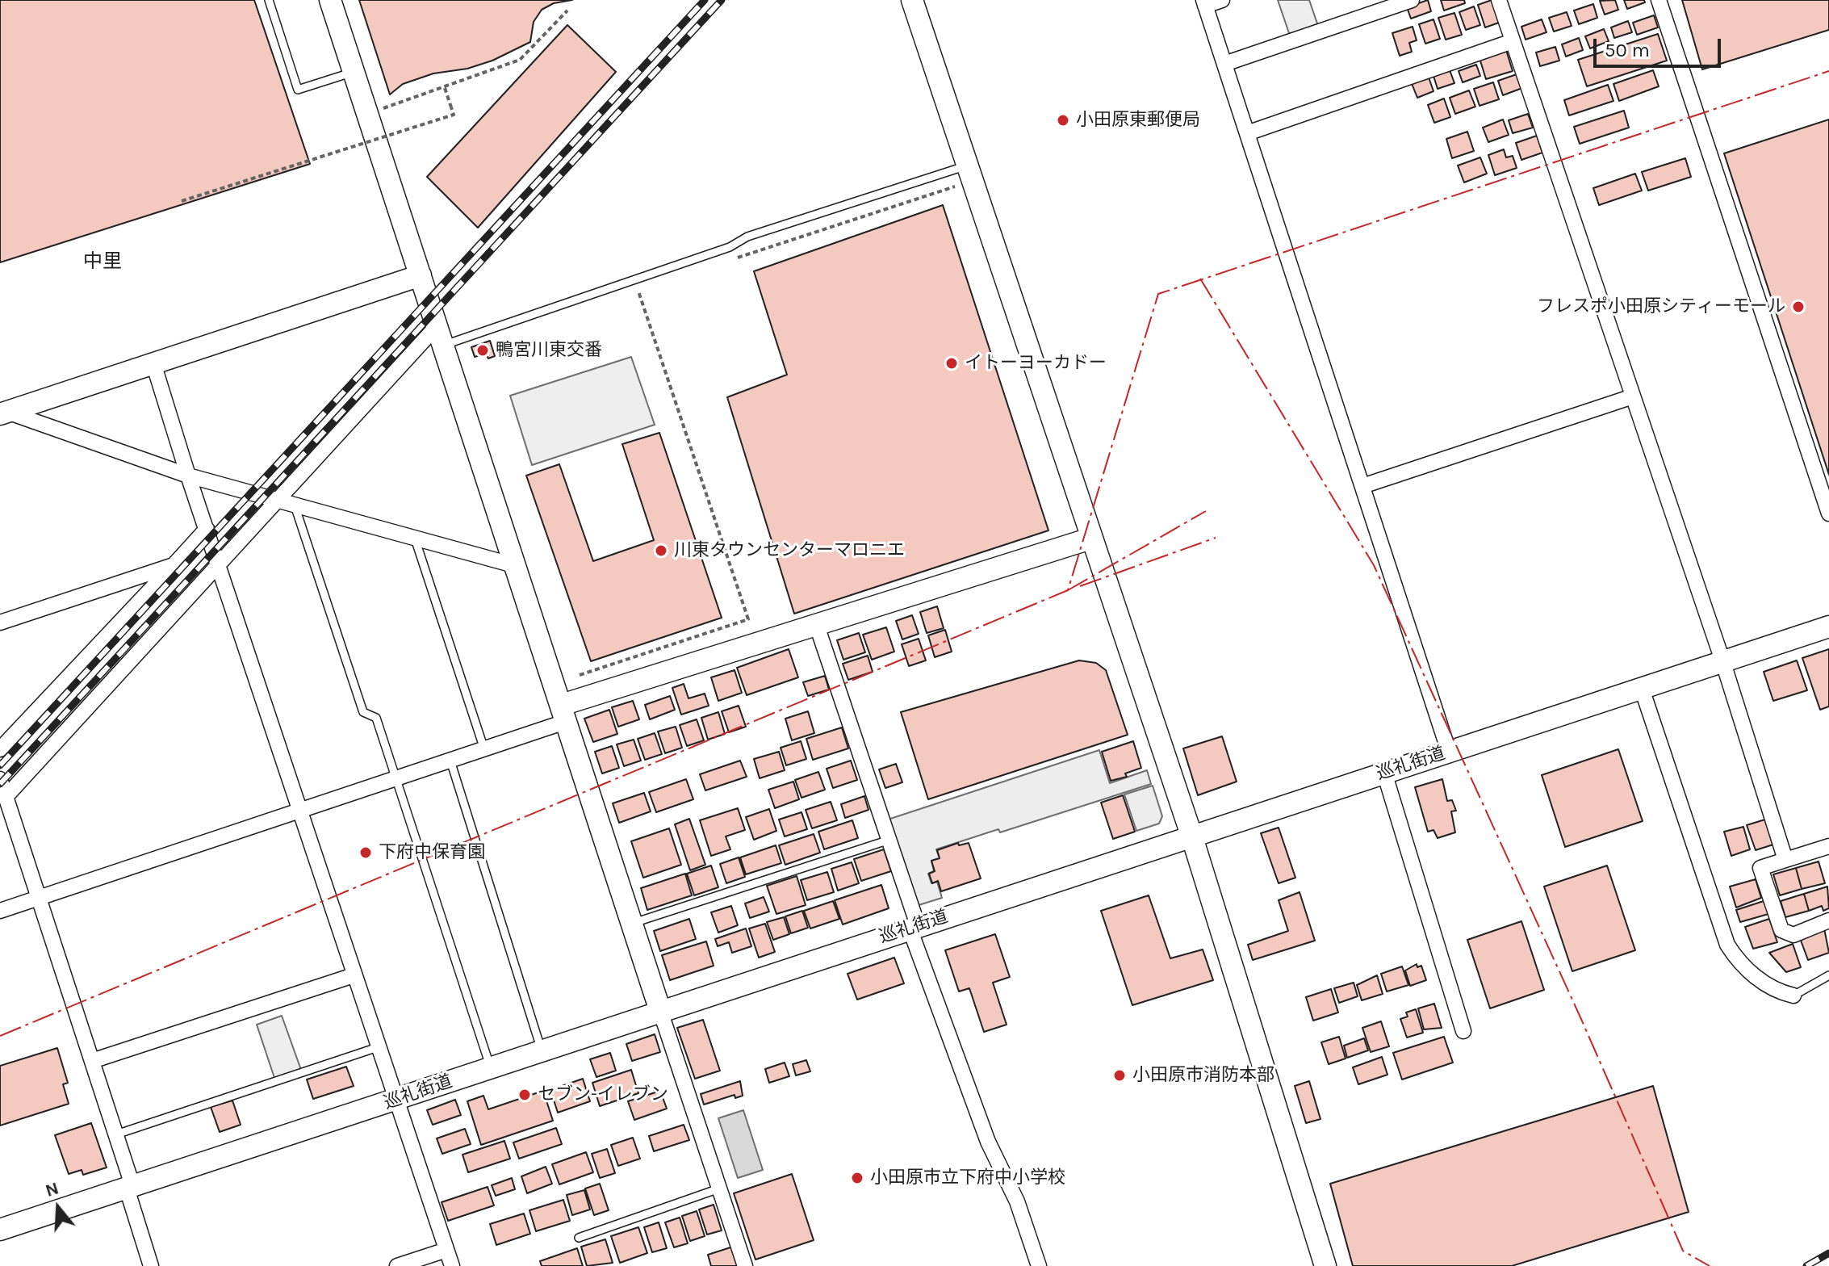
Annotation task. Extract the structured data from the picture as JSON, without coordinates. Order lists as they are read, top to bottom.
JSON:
{
  "streets": {
    "street": ["巡礼街道"]
  },
  "districts": ["中里"],
  "places": [
    "小田原東郵便局",
    "フレスポ小田原シティーモール",
    "鴨宮川東交番",
    "イトーヨーカドー",
    "川東タウンセンターマロニエ",
    "下府中保育園",
    "小田原市消防本部",
    "セブン-イレブン",
    "小田原市立下府中小学校"
  ],
  "scale_bar": "50 m",
  "north": "top"
}
